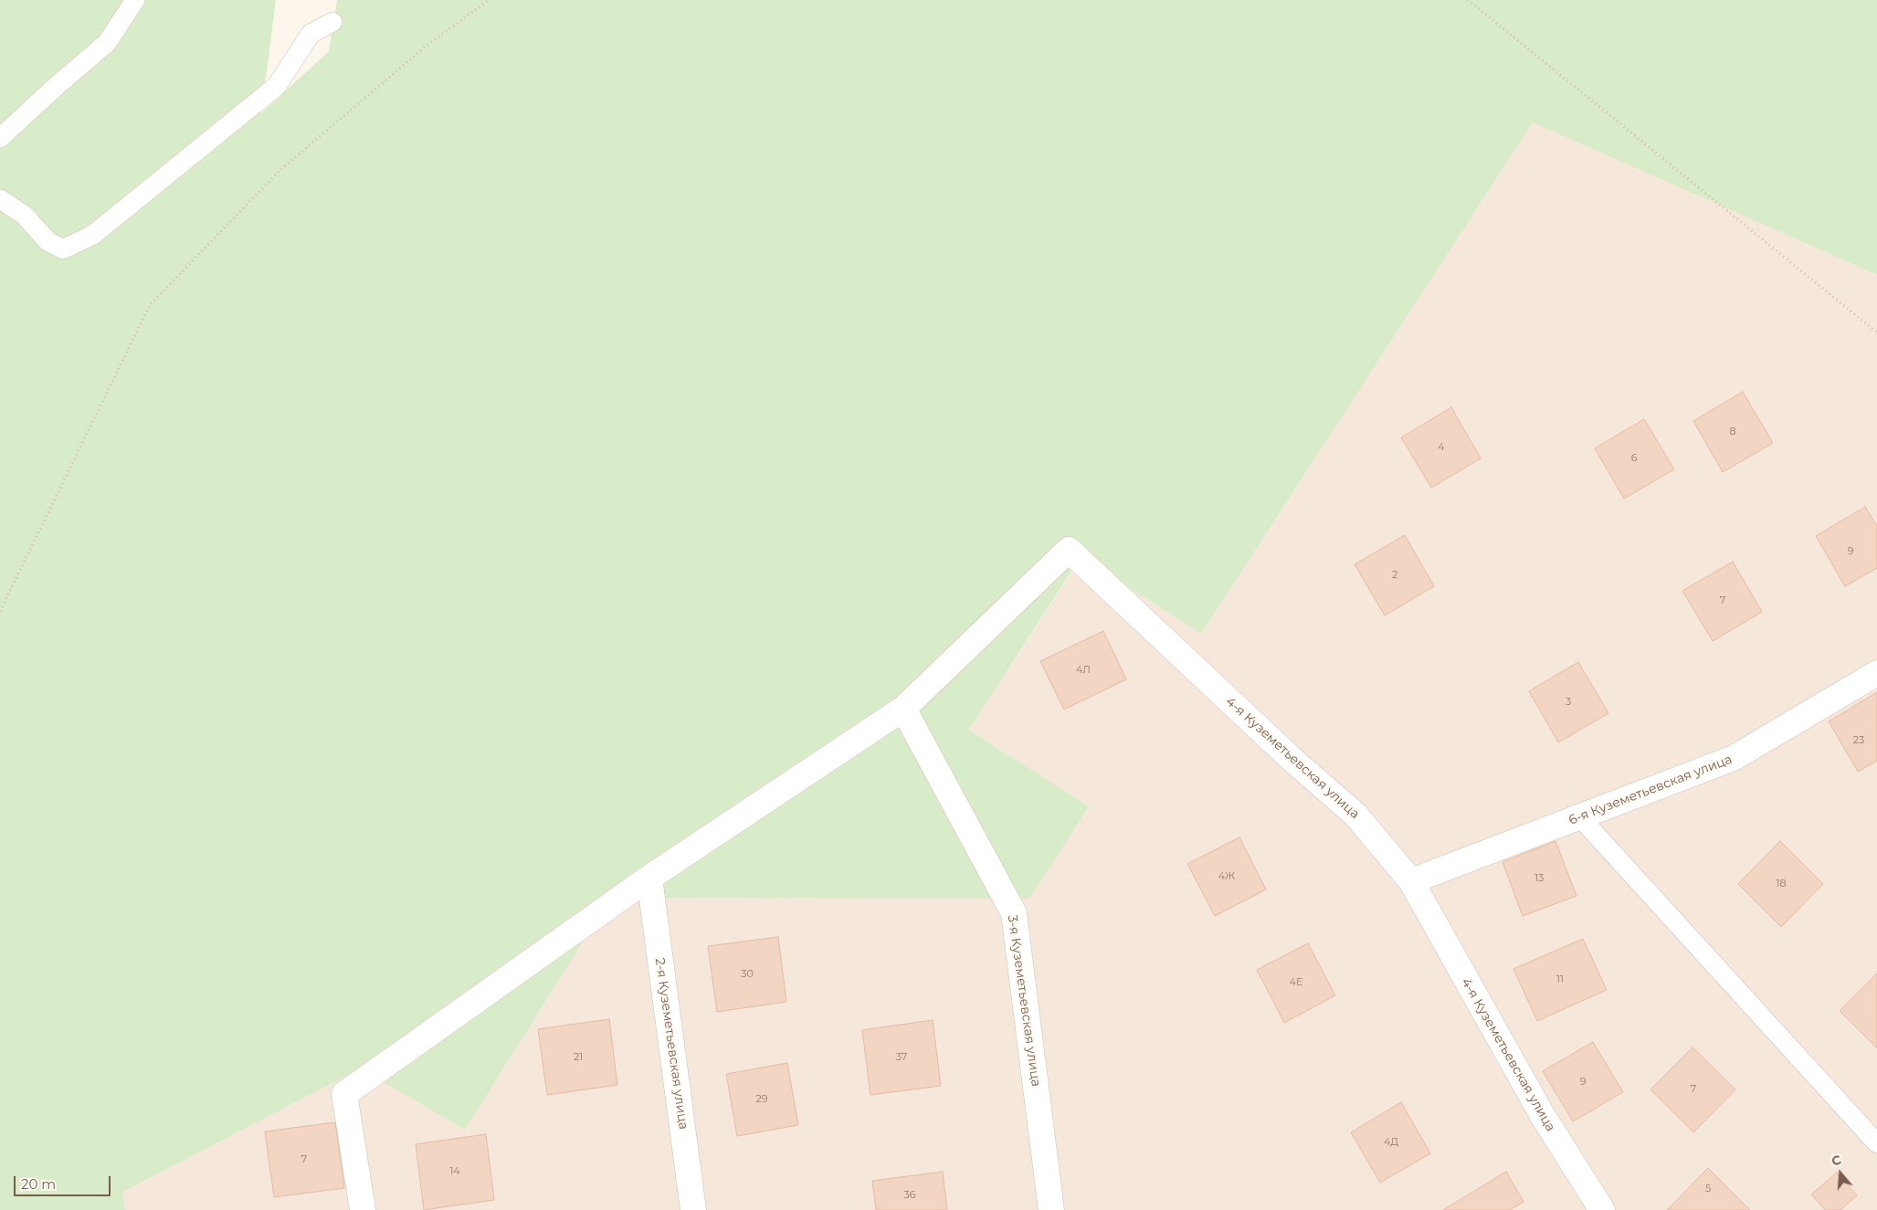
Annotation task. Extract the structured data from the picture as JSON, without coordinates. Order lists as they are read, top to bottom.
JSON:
{
  "streets": {
    "street": [
      "4-я Куземетьевская улица",
      "6-я Куземетьевская улица",
      "3-я Куземетьевская улица",
      "2-я Куземетьевская улица"
    ]
  },
  "crossings": [
    ["4-я Куземетьевская улица", "6-я Куземетьевская улица"],
    ["4-я Куземетьевская улица", "3-я Куземетьевская улица"]
  ],
  "house_numbers": [
    "8",
    "4",
    "6",
    "9",
    "2",
    "7",
    "4Л",
    "3",
    "23",
    "4Ж",
    "13",
    "18",
    "30",
    "11",
    "4Е",
    "21",
    "37",
    "9",
    "7",
    "29",
    "4Д",
    "7",
    "14",
    "5",
    "36"
  ],
  "scale_bar": "20 m",
  "north": "top"
}
